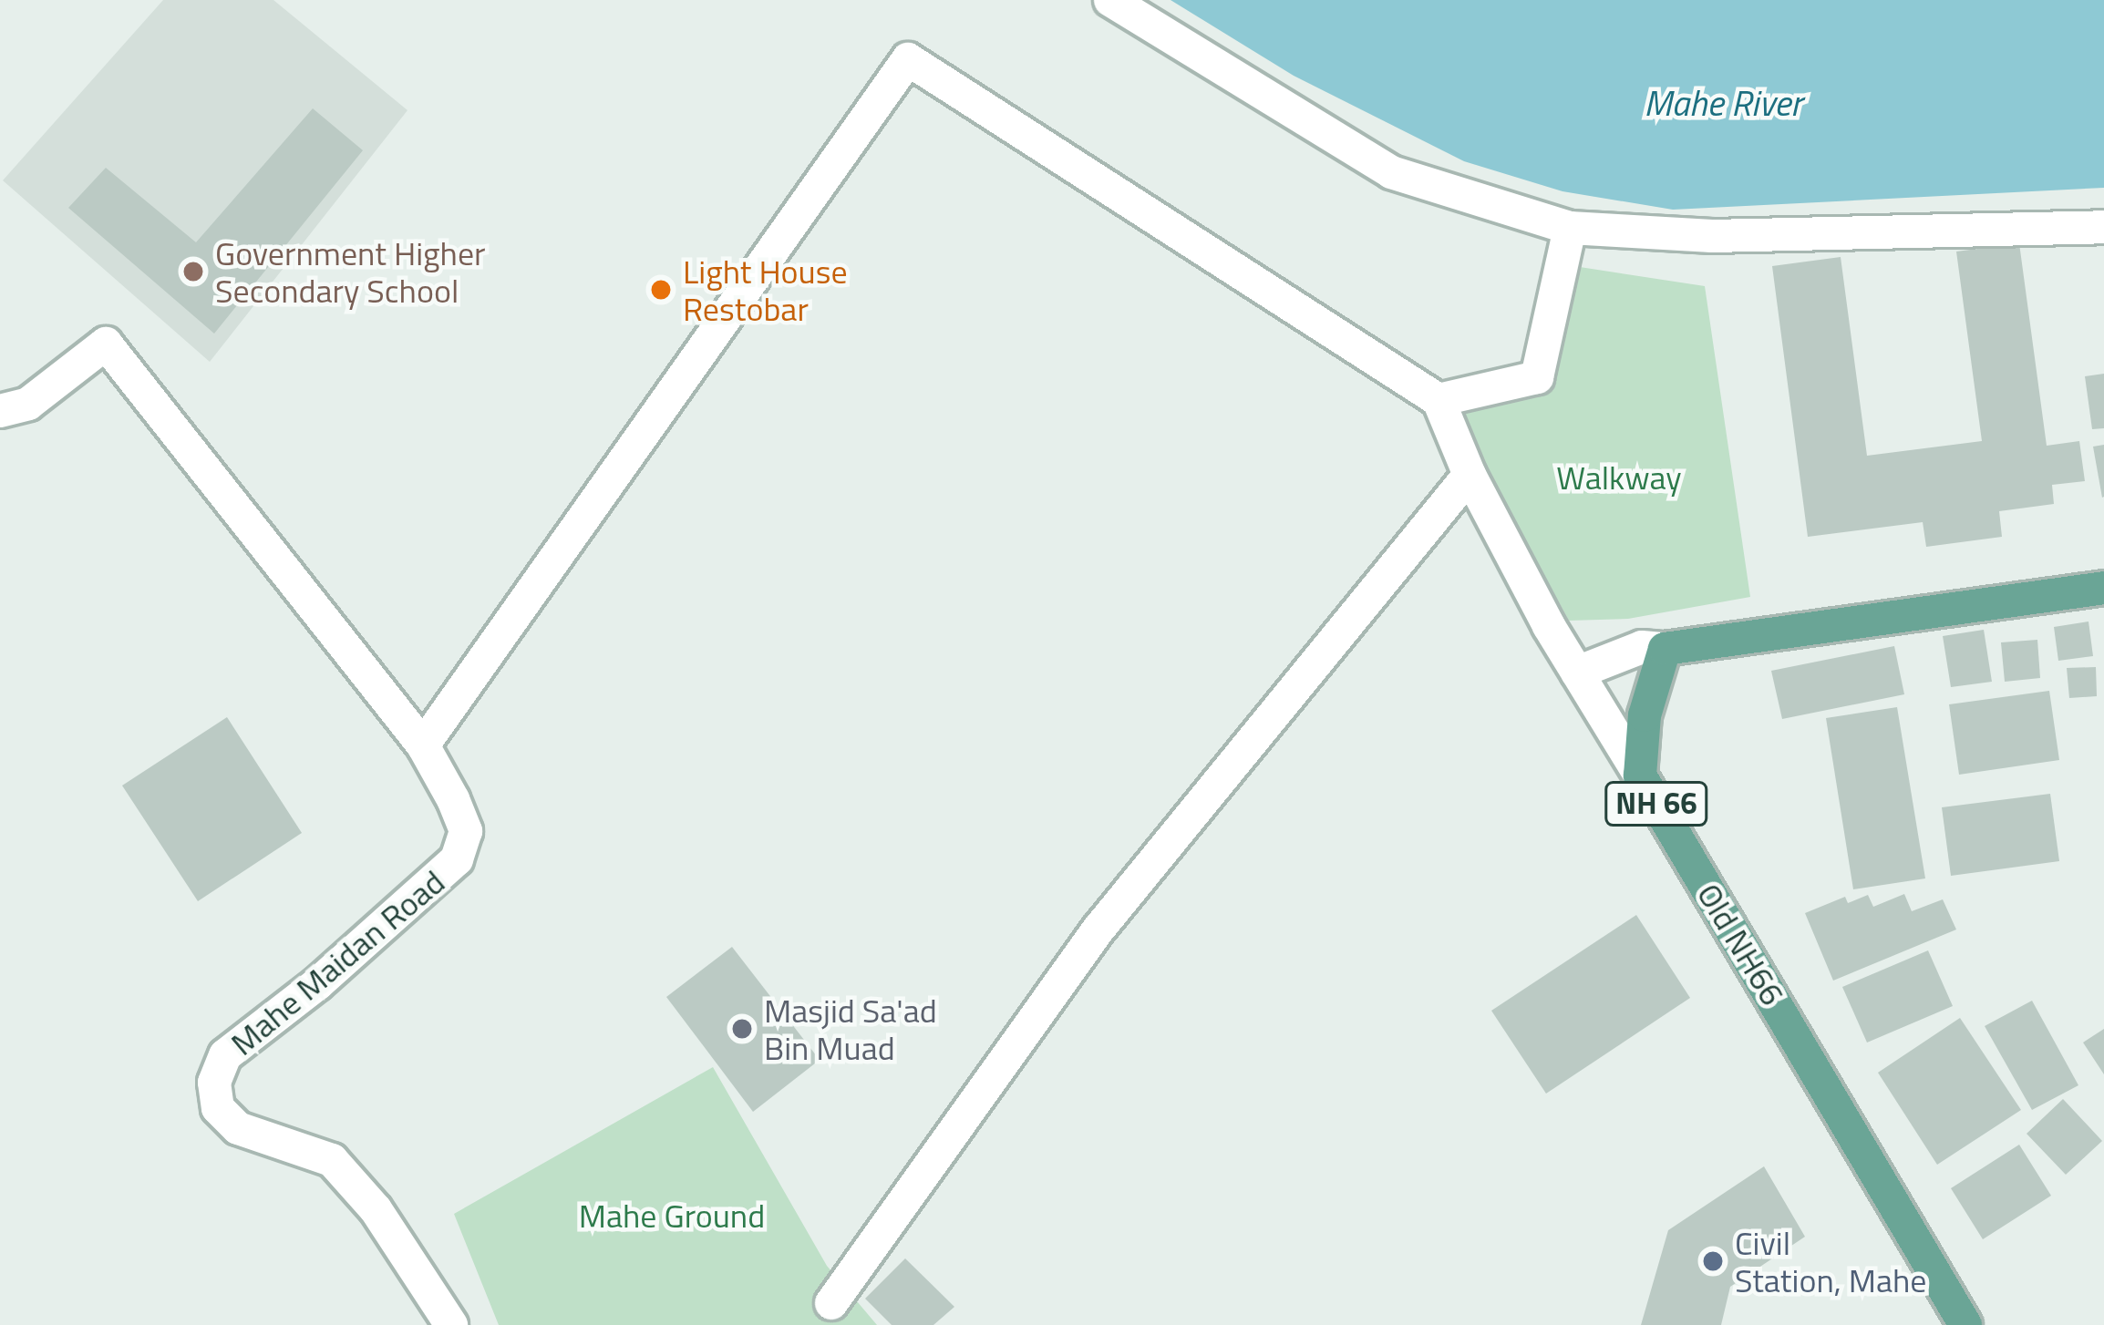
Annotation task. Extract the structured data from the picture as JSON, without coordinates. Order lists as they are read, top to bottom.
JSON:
{
  "streets": {
    "main road": ["NH 66", "Old NH66"],
    "street": ["Mahe Maidan Road"]
  },
  "crossings": [
    ["NH 66", "Old NH66"]
  ],
  "water": ["Mahe River"],
  "parks": ["Walkway", "Mahe Ground"],
  "places": [
    "Government Higher Secondary School",
    "Light House Restobar",
    "Masjid Sa'ad Bin Muad",
    "Civil Station, Mahe"
  ]
}
